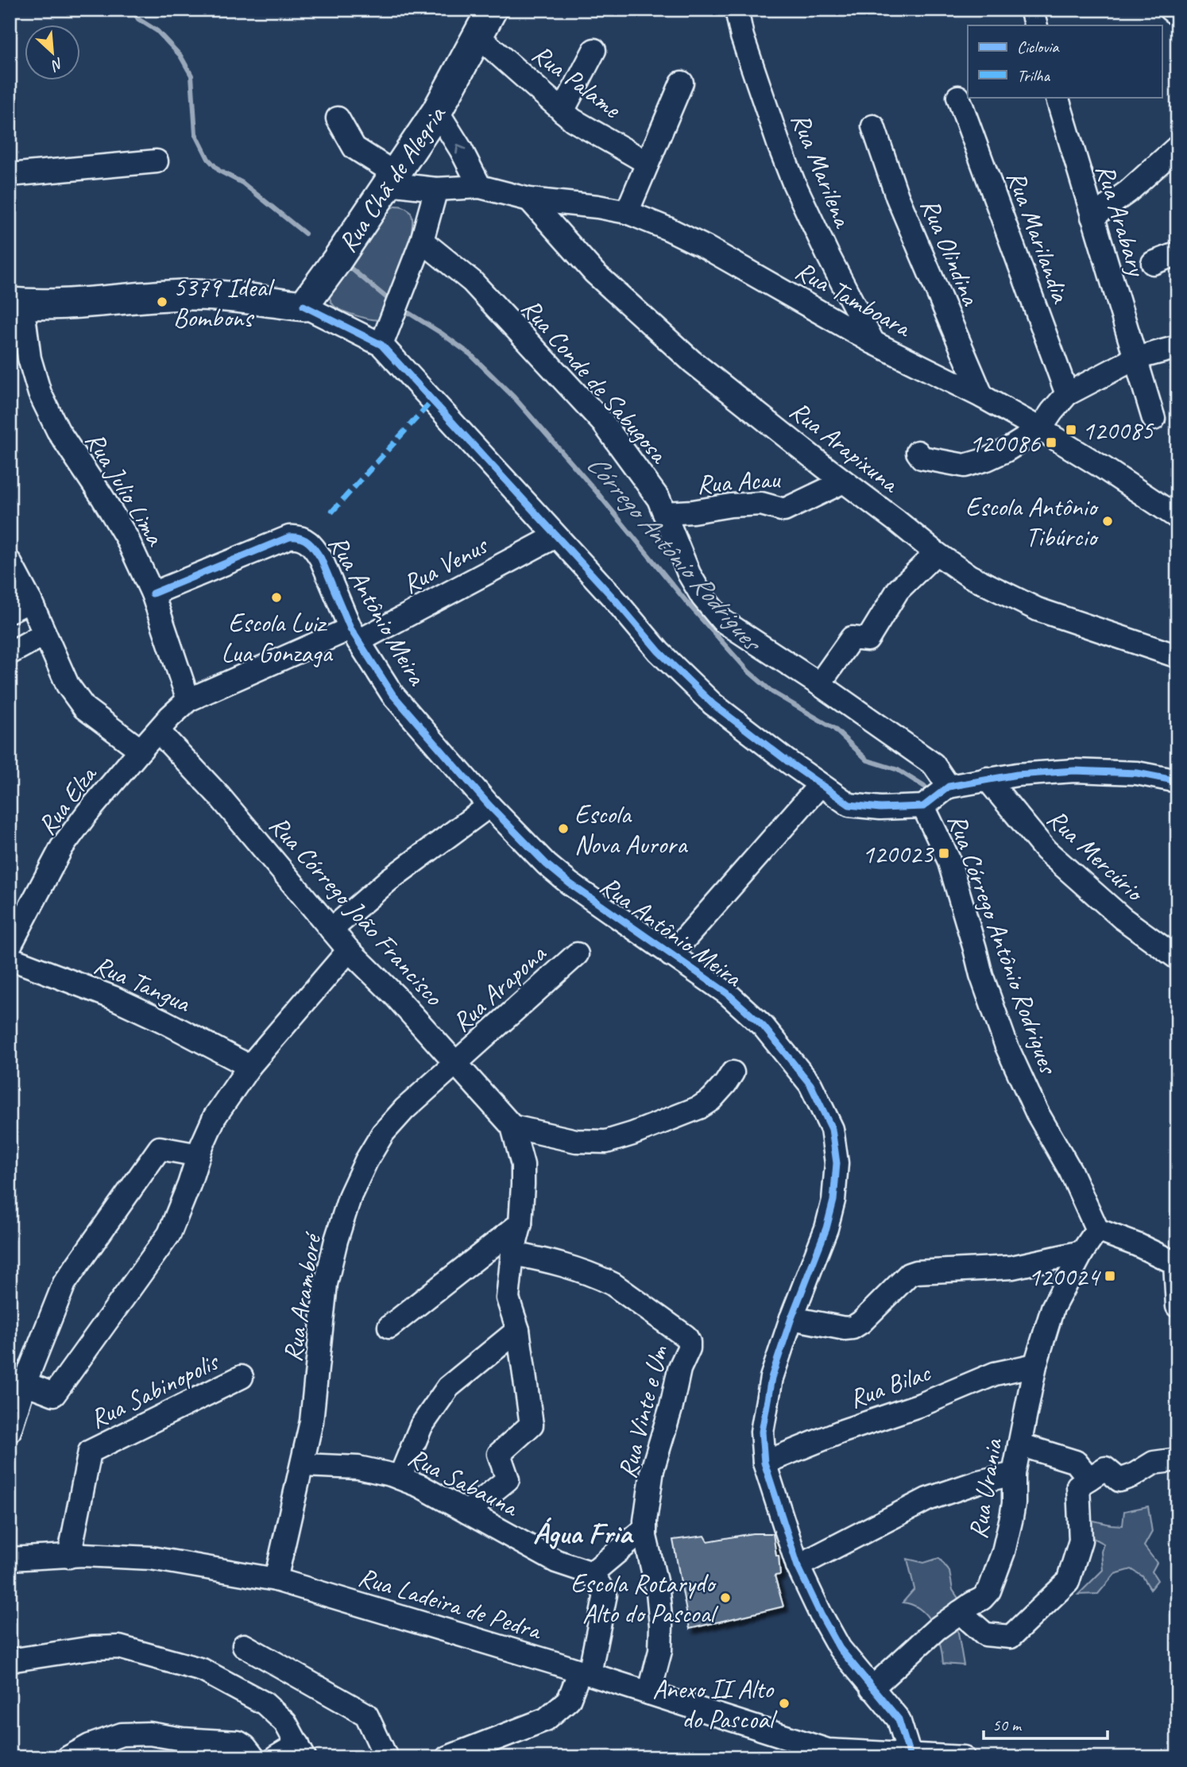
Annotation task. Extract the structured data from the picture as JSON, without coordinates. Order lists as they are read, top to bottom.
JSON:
{
  "streets": {
    "main road": ["Rua Chã de Alegria"],
    "street": [
      "Rua Palame",
      "Rua Marilena",
      "Rua Arabary",
      "Rua Marilandia",
      "Rua Olindina",
      "Rua Tamboara",
      "Rua Conde de Sabugosa",
      "Rua Arapixuna",
      "Rua Acau",
      "Rua Julio Lima",
      "Rua Venus",
      "Rua Antônio Meira",
      "Rua Elza",
      "Rua Mercúrio",
      "Rua Córrego João Francisco",
      "Rua Córrego Antônio Rodrigues",
      "Rua Tangua",
      "Rua Arapona",
      "Rua Aramboré",
      "Rua Bilac",
      "Rua Sabinopolis",
      "Rua Vinte e Um",
      "Rua Sabauna",
      "Rua Urania",
      "Rua Ladeira de Pedra"
    ]
  },
  "crossings": [
    ["Rua Palame", "Rua Chã de Alegria"],
    ["Rua Marilena", "Rua Tamboara"],
    ["Rua Chã de Alegria", "Rua Tamboara"],
    ["Rua Chã de Alegria", "Rua Conde de Sabugosa"],
    ["Rua Olindina", "Rua Tamboara"],
    ["Rua Tamboara", "Rua Arapixuna"],
    ["Rua Conde de Sabugosa", "Rua Acau"],
    ["Rua Arapixuna", "Rua Acau"],
    ["Rua Julio Lima", "Rua Venus"],
    ["Rua Julio Lima", "Rua Antônio Meira"],
    ["Rua Julio Lima", "Rua Elza"],
    ["Rua Venus", "Rua Antônio Meira"],
    ["Rua Venus", "Rua Elza"],
    ["Rua Antônio Meira", "Rua Bilac"],
    ["Rua Antônio Meira", "Rua Urania"],
    ["Rua Antônio Meira", "Rua Ladeira de Pedra"],
    ["Rua Elza", "Rua Córrego João Francisco"],
    ["Rua Córrego João Francisco", "Rua Arapona"],
    ["Rua Córrego João Francisco", "Rua Aramboré"],
    ["Rua Córrego João Francisco", "Rua Vinte e Um"],
    ["Rua Córrego João Francisco", "Rua Sabauna"],
    ["Rua Córrego Antônio Rodrigues", "Rua Urania"],
    ["Rua Arapona", "Rua Aramboré"],
    ["Rua Aramboré", "Rua Sabauna"],
    ["Rua Aramboré", "Rua Ladeira de Pedra"],
    ["Rua Bilac", "Rua Urania"],
    ["Rua Sabinopolis", "Rua Ladeira de Pedra"],
    ["Rua Vinte e Um", "Rua Ladeira de Pedra"]
  ],
  "districts": ["Água Fria"],
  "water": ["Córrego Antônio Rodrigues"],
  "places": {
    "other": [
      "5379 Ideal Bombons",
      "Escola Antônio Tibúrcio",
      "Escola Luiz Lua Gonzaga",
      "Escola Nova Aurora",
      "Escola Rotarydo Alto do Pascoal",
      "Anexo II Alto do Pascoal"
    ],
    "transit": [
      "120085",
      "120086",
      "120023",
      "120024"
    ]
  },
  "legend": ["Ciclovia", "Trilha"],
  "scale_bar": "50 m",
  "north": "bottom right"
}
